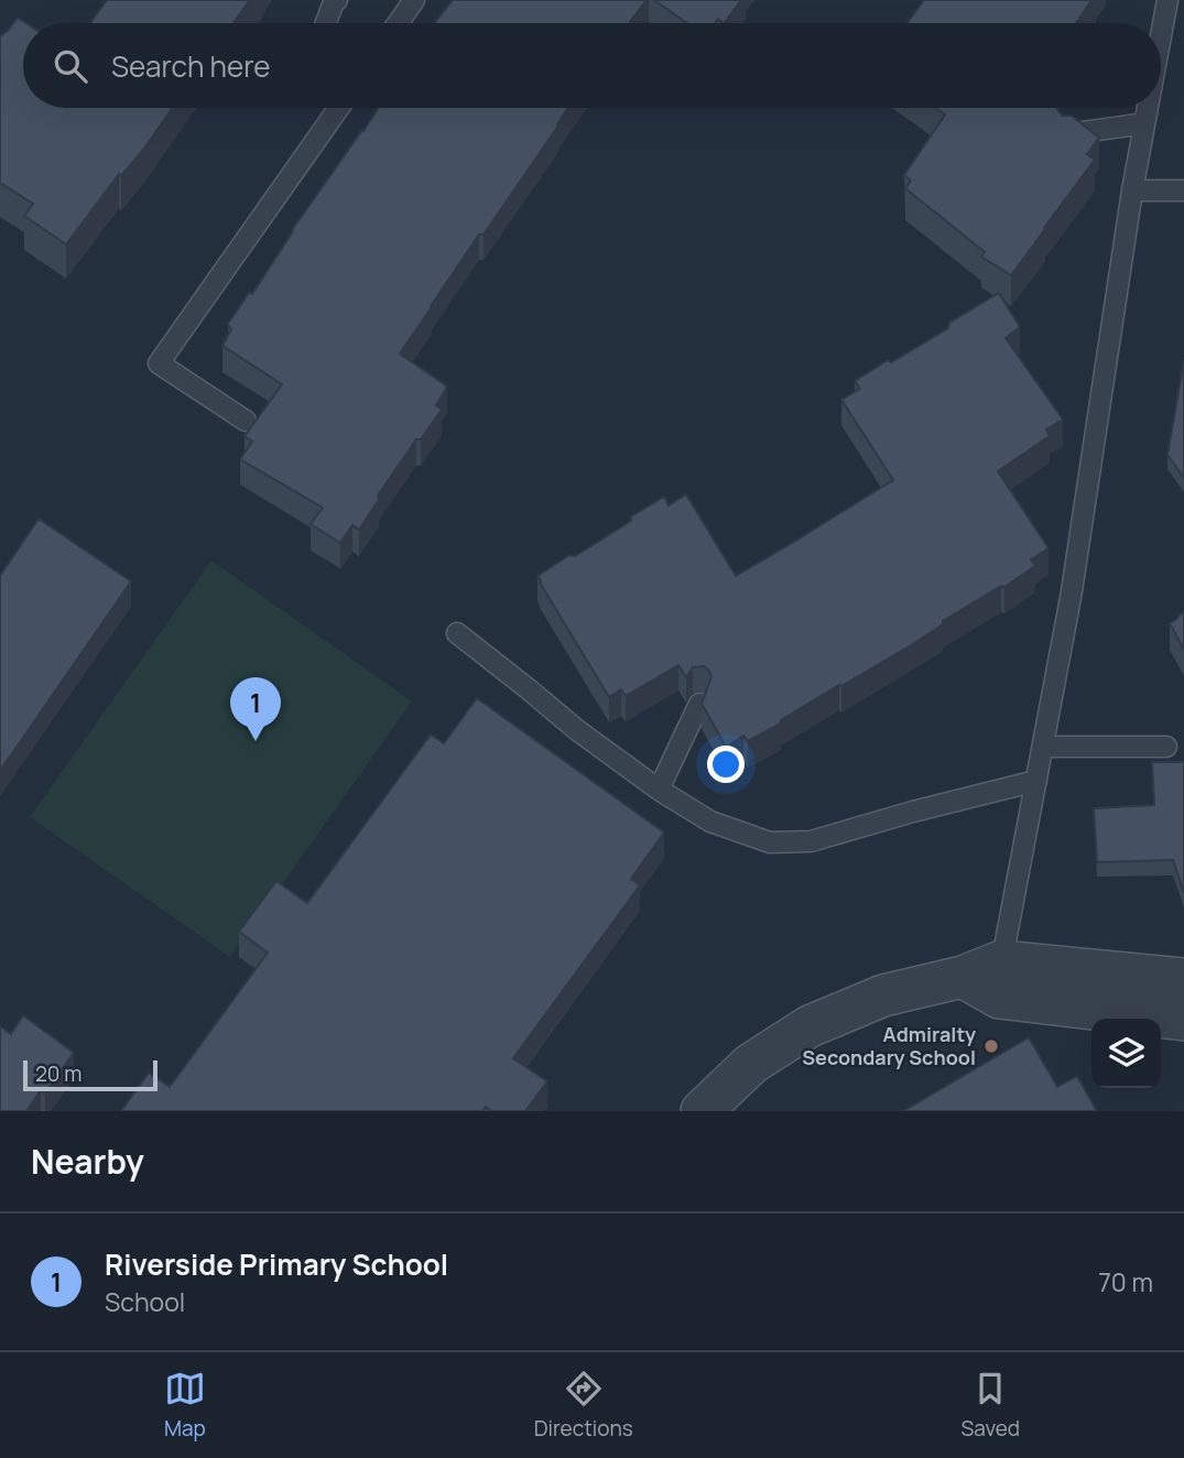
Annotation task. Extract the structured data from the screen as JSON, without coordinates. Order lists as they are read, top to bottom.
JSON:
{
  "places": ["Admiralty Secondary School"],
  "scale_bar": "20 m",
  "page": {
    "search": "Search here",
    "pins": "1",
    "scale": "20 m",
    "heading": "Nearby",
    "list": [
      {
        "mark": "1",
        "name": "Riverside Primary School",
        "note": "School",
        "value": "70 m"
      }
    ],
    "nav": ["Map", "Directions", "Saved"]
  }
}
